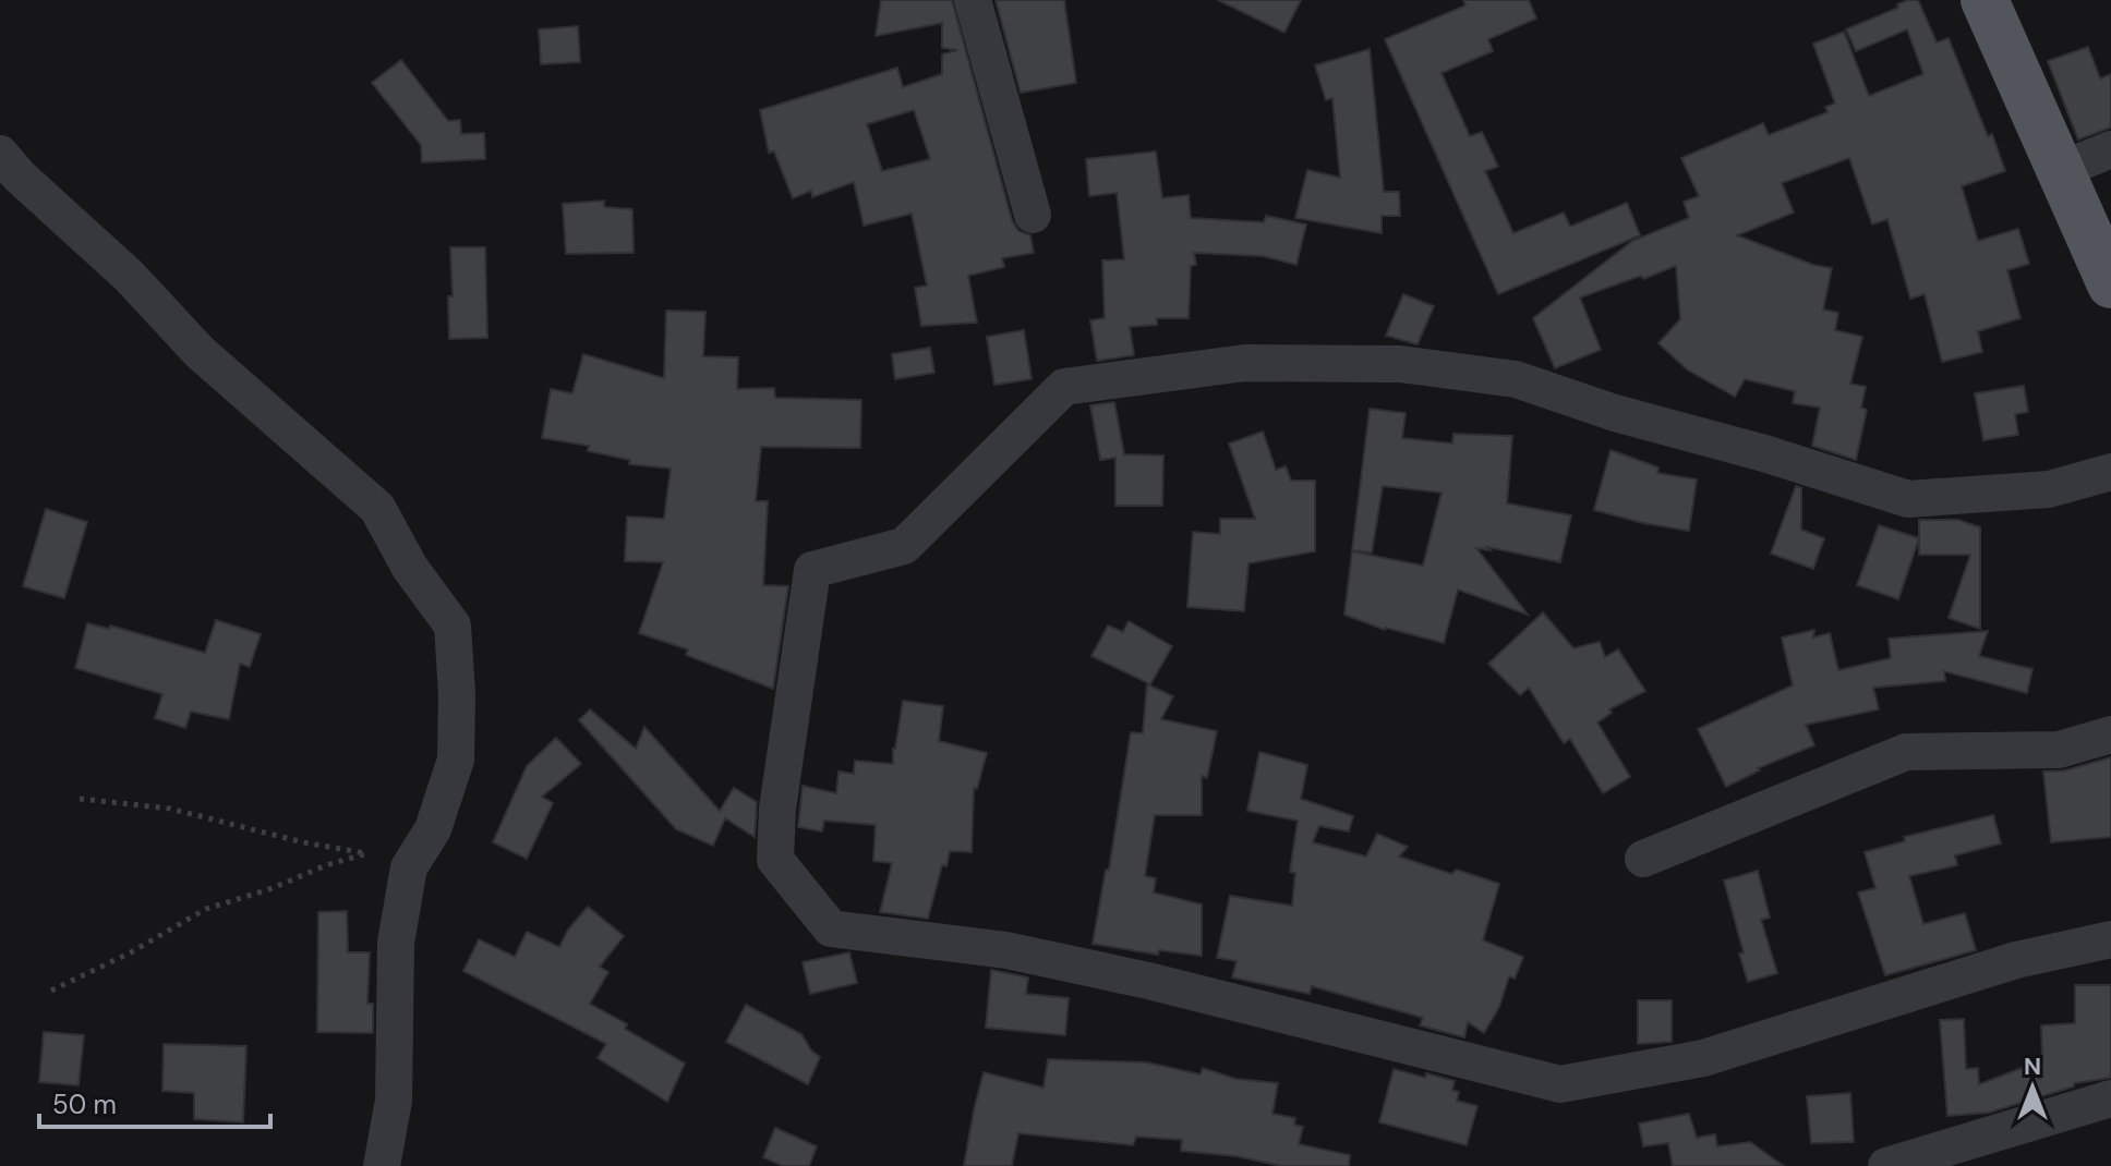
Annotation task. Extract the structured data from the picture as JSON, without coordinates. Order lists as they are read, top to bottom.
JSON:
{
  "scale_bar": "50 m",
  "north": "top"
}
